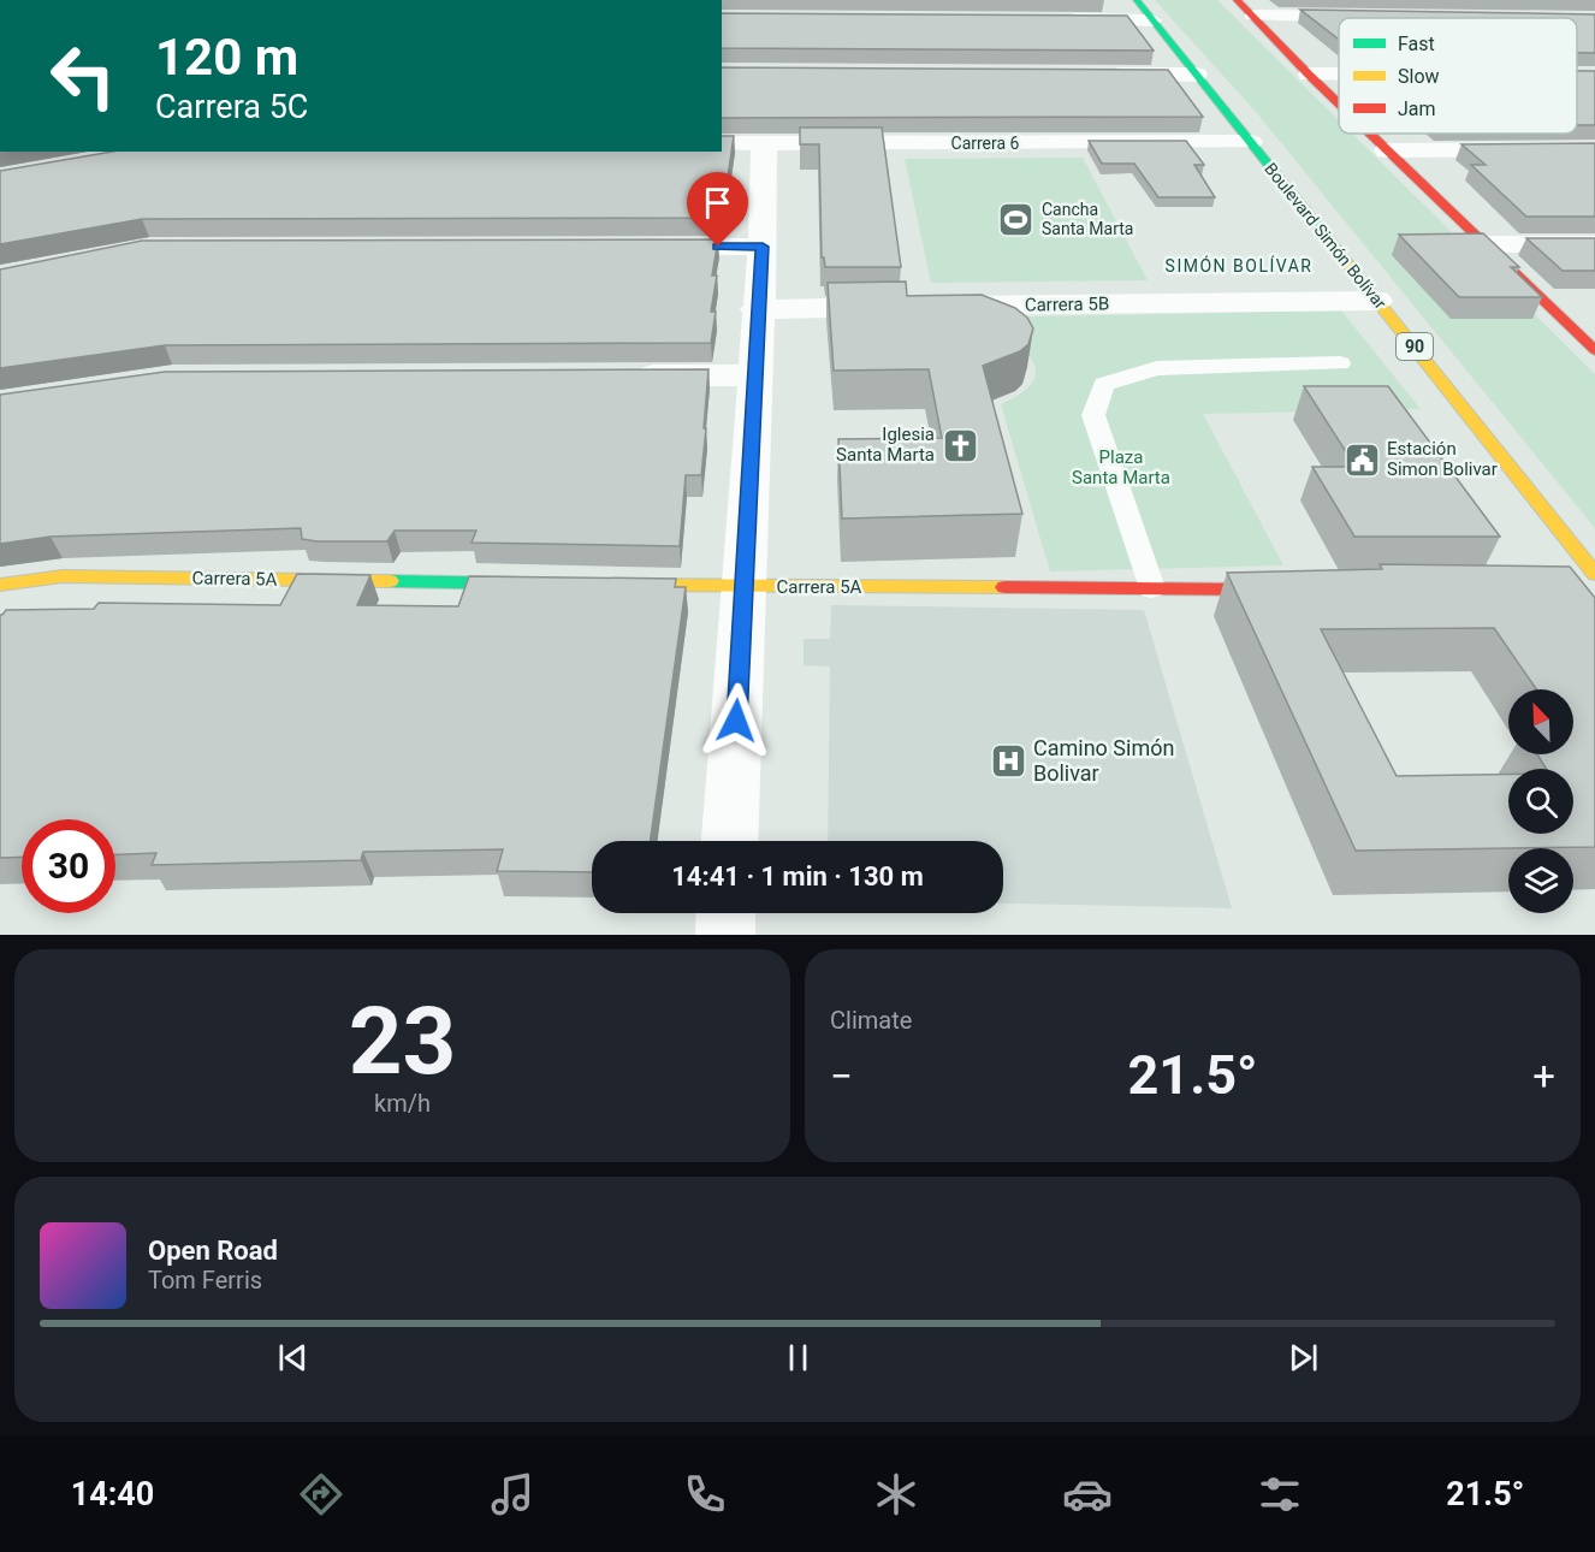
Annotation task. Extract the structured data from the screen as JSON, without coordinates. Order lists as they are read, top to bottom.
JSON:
{
  "streets": {
    "main road": ["Boulevard Simón Bolívar", "90", "Carrera 5A"],
    "street": ["Carrera 6", "Carrera 5B"]
  },
  "crossings": [
    ["Carrera 6", "Boulevard Simón Bolívar"],
    ["Boulevard Simón Bolívar", "Carrera 5B"]
  ],
  "districts": ["SIMÓN BOLÍVAR"],
  "parks": ["Plaza Santa Marta"],
  "places": {
    "sports": ["Cancha Santa Marta"],
    "church": ["Iglesia Santa Marta"],
    "public building": ["Estación Simon Bolivar"],
    "hospital": ["Camino Simón Bolivar"]
  },
  "legend": ["Fast", "Slow", "Jam"],
  "north": "top left",
  "page": {
    "turn": ["120 m", "Carrera 5C"],
    "limit": "30",
    "trip": "14:41 · 1 min · 130 m",
    "tile": [
      ["23", "km/h"],
      "Climate"
    ],
    "heat": ["−", "21.5°", "+"],
    "song": ["Open Road", "Tom Ferris"],
    "tabs": ["14:40", "21.5°"]
  }
}
